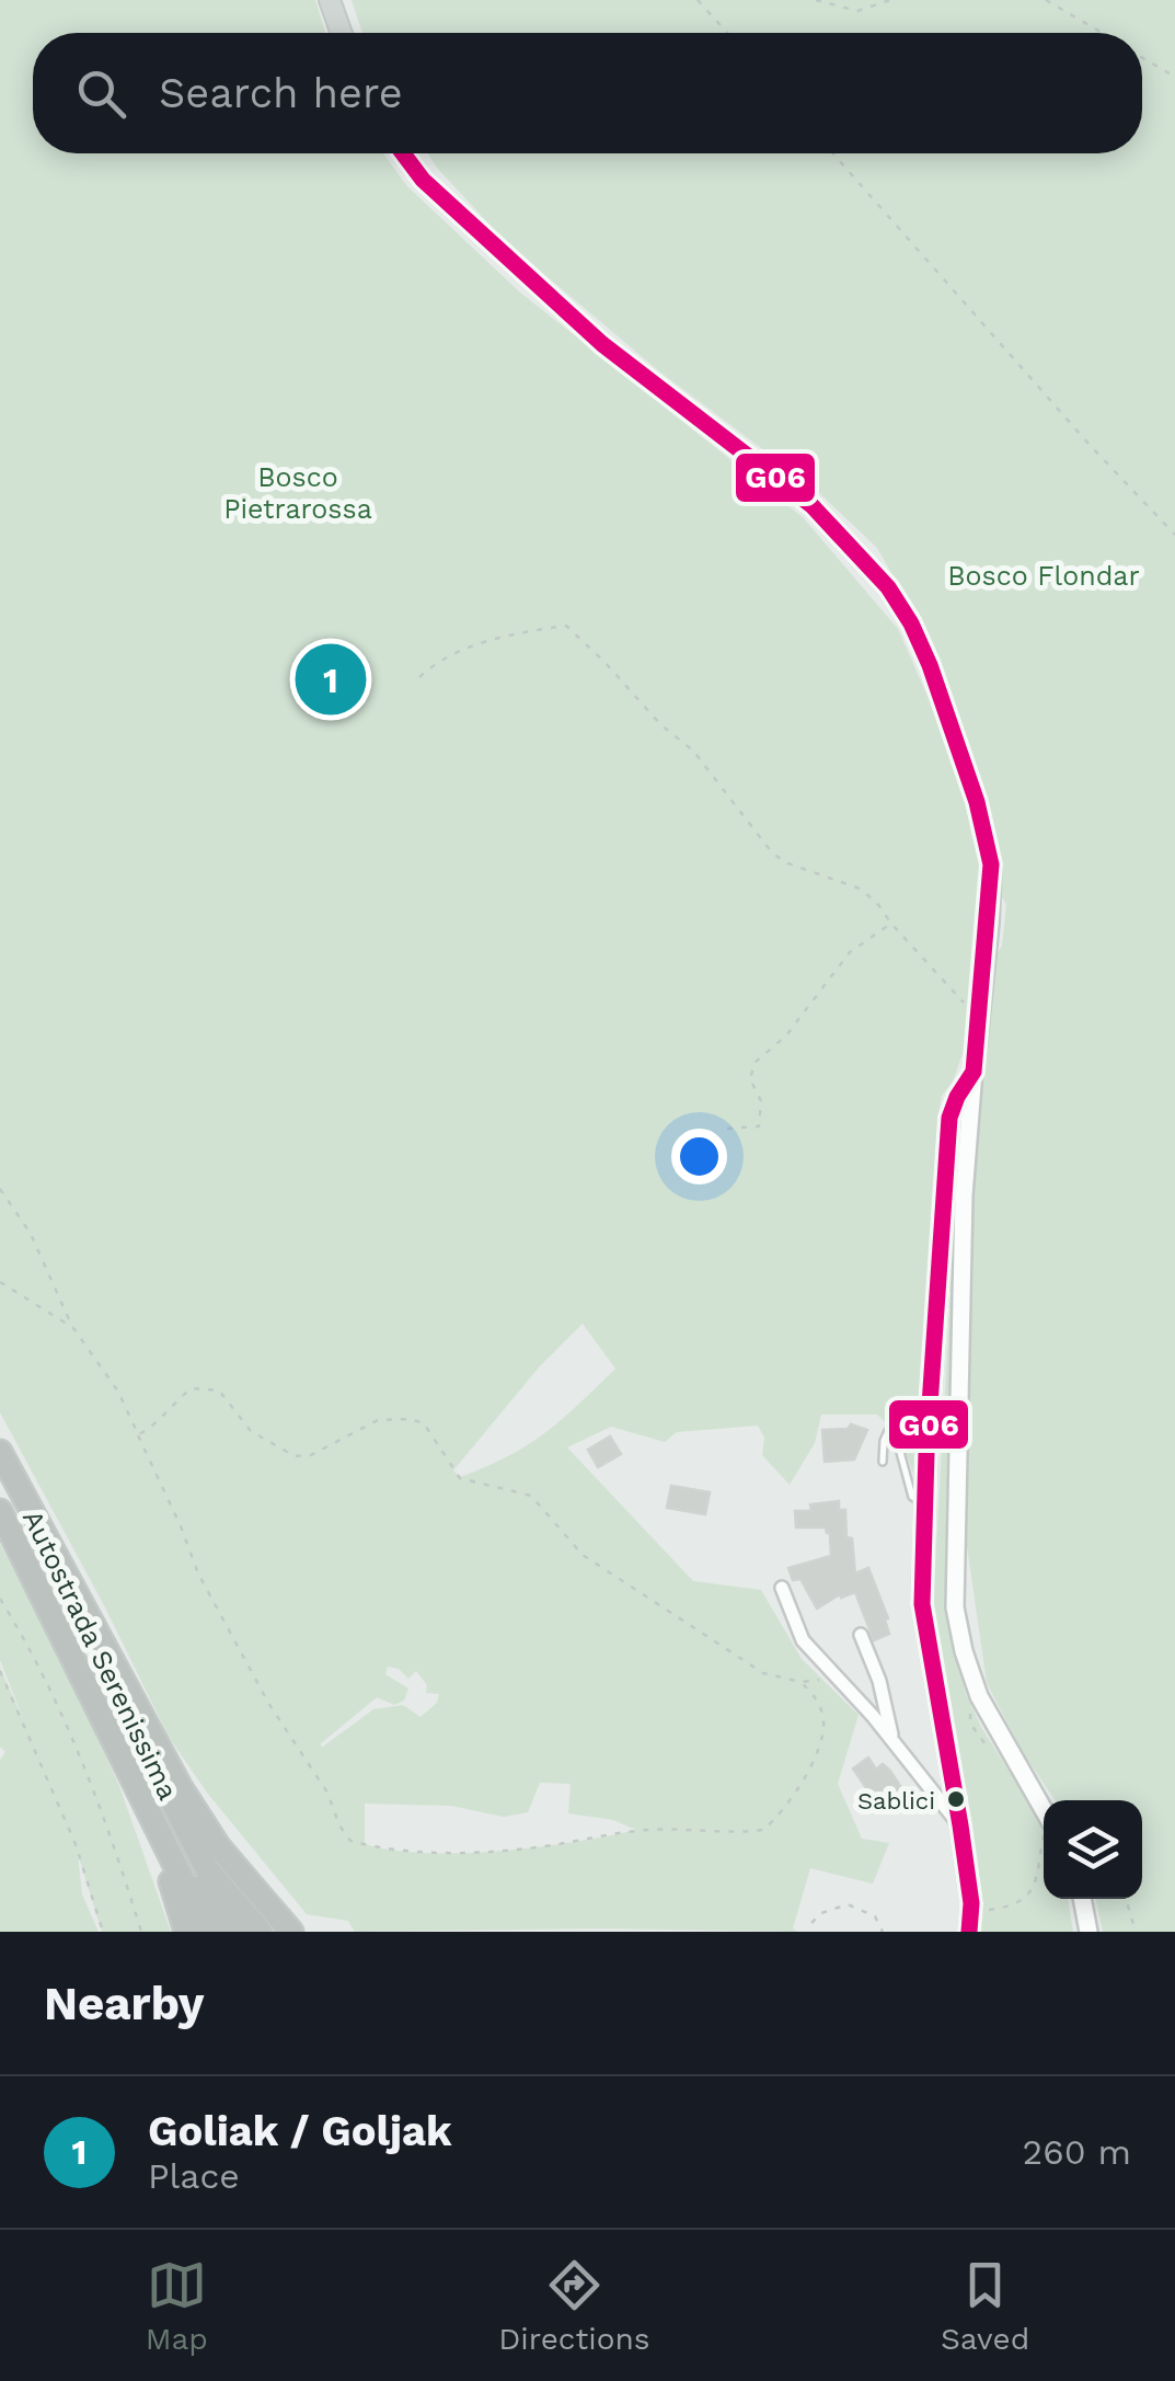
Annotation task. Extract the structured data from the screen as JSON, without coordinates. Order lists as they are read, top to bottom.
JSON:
{
  "streets": {
    "highway": ["Autostrada Serenissima"]
  },
  "parks": ["Bosco Pietrarossa", "Bosco Flondar"],
  "places": ["Sablici"],
  "lines": ["transit line G06"],
  "page": {
    "search": "Search here",
    "pins": "1",
    "heading": "Nearby",
    "list": [
      {
        "mark": "1",
        "name": "Goliak / Goljak",
        "note": "Place",
        "value": "260 m"
      }
    ],
    "nav": ["Map", "Directions", "Saved"]
  }
}
